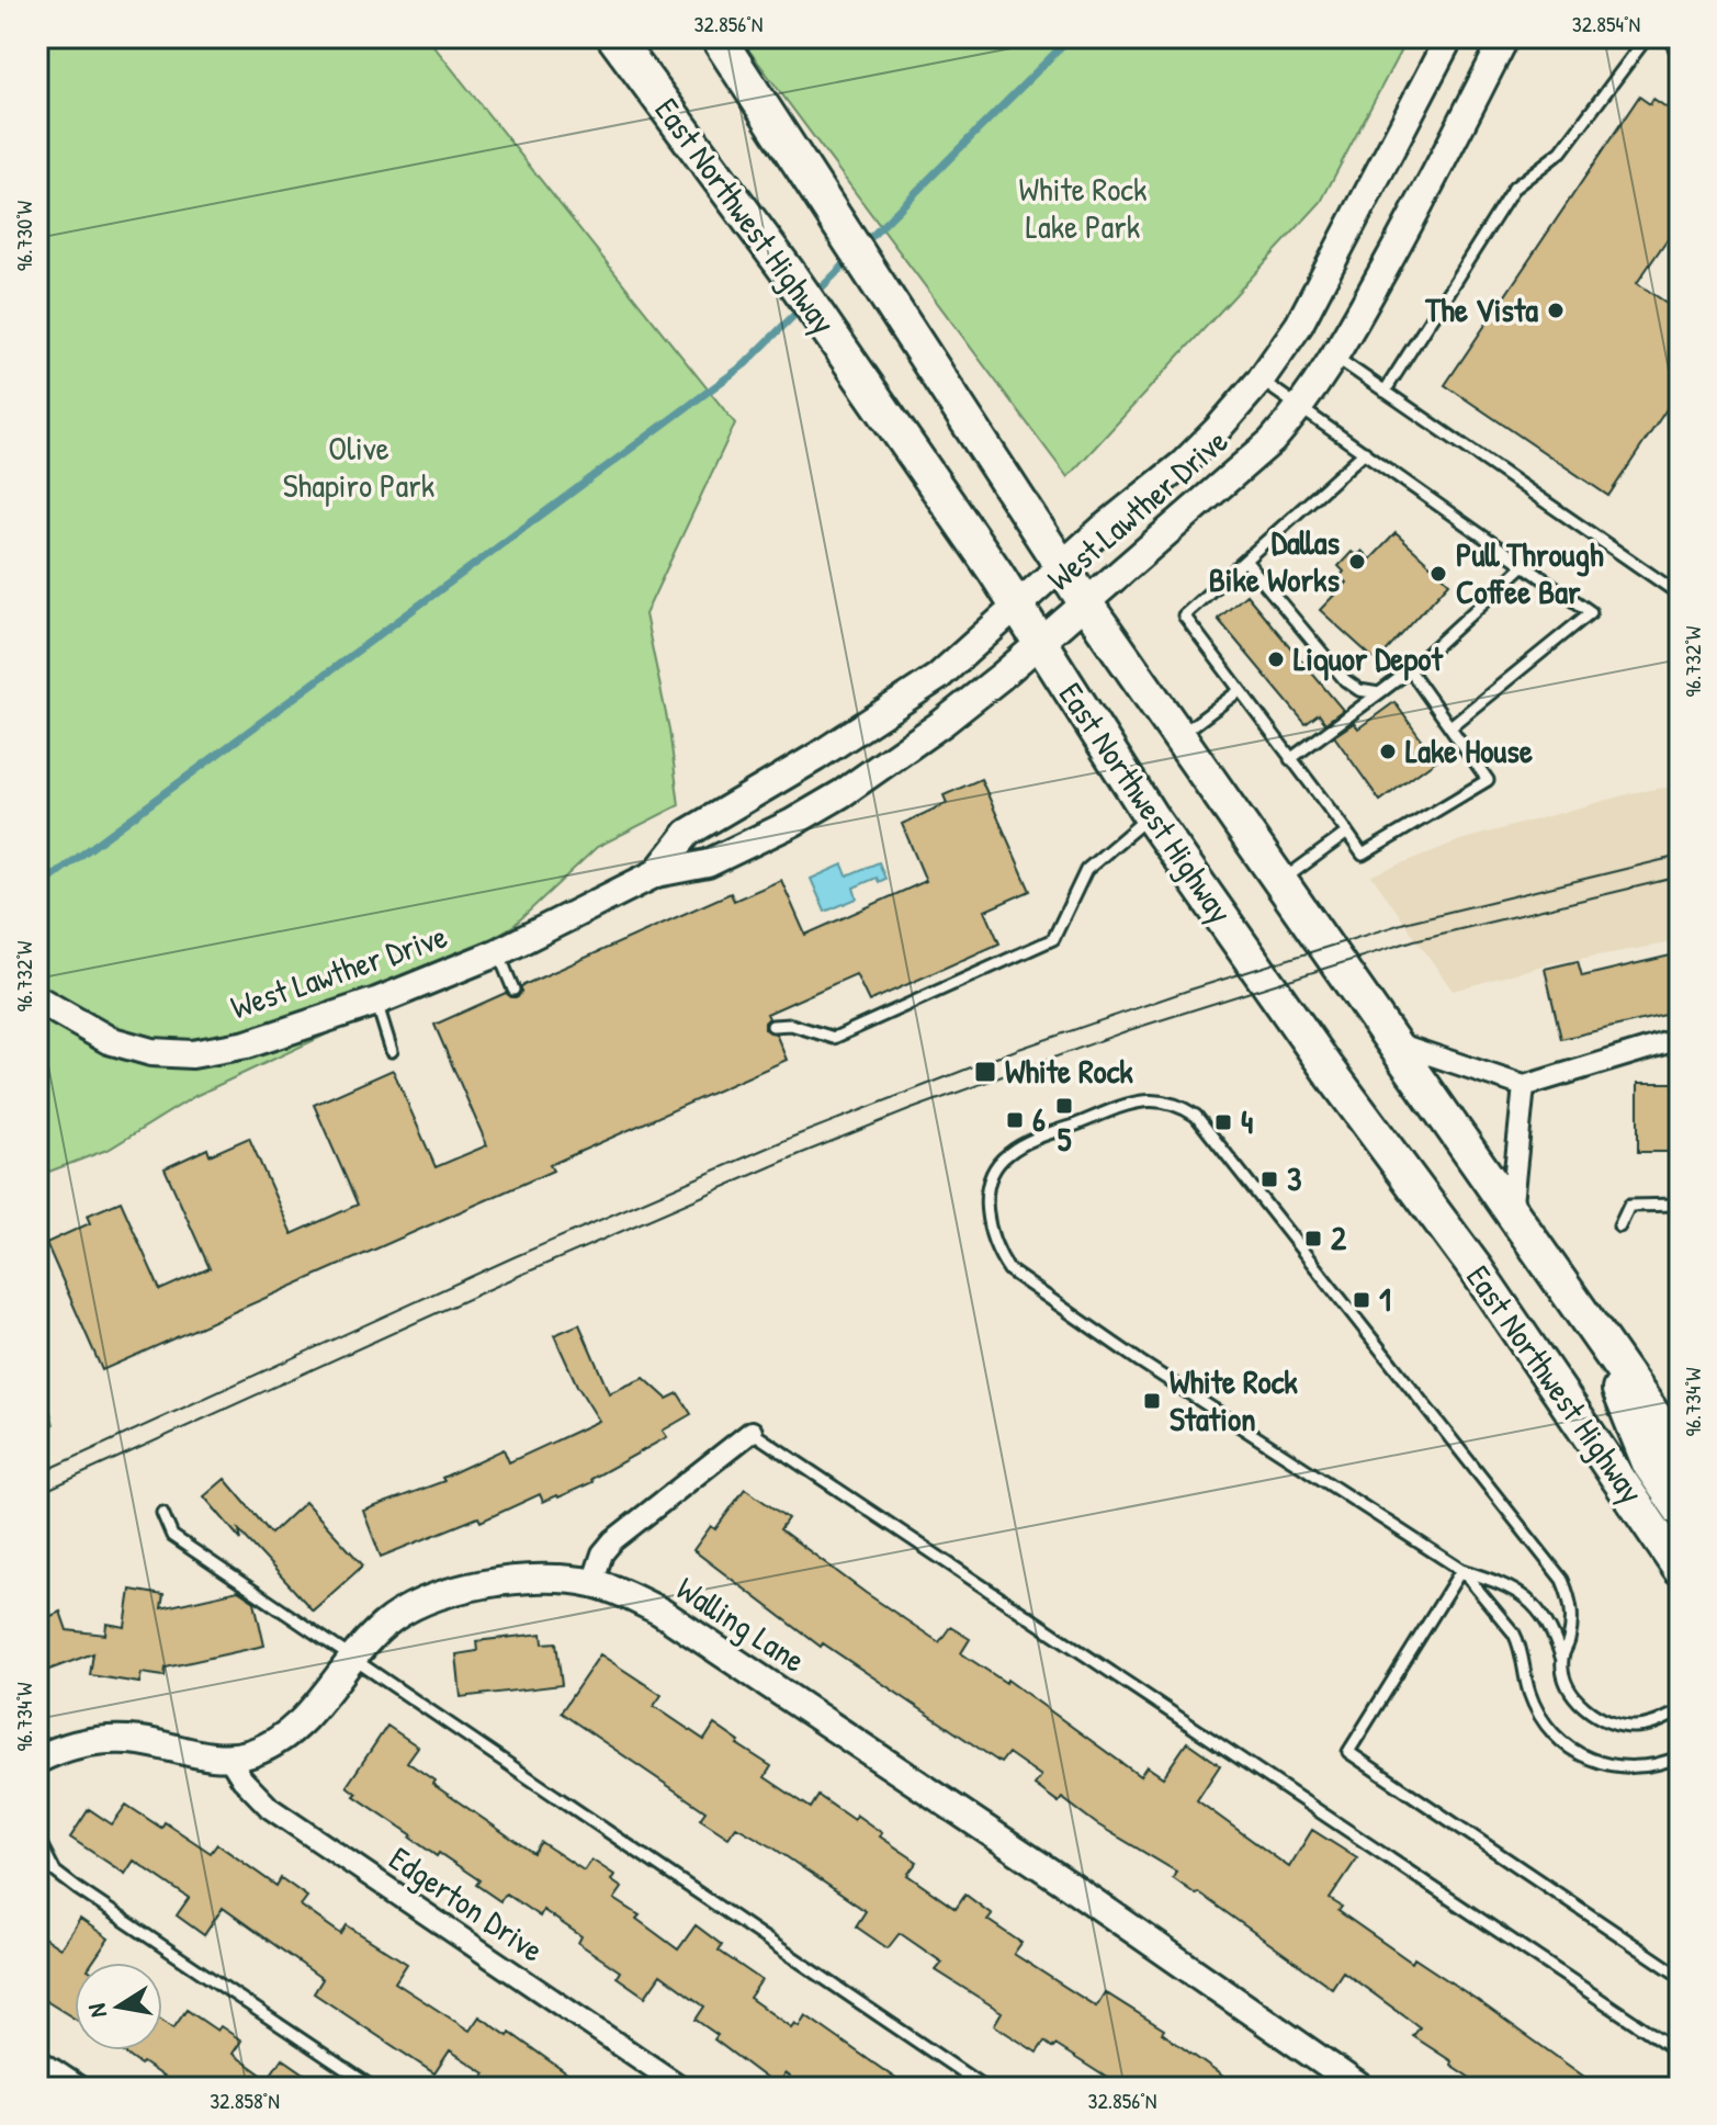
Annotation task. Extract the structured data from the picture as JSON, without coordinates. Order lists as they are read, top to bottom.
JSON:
{
  "streets": {
    "main road": ["East Northwest Highway"],
    "street": ["West Lawther Drive", "Walling Lane", "Edgerton Drive"]
  },
  "crossings": [
    ["East Northwest Highway", "West Lawther Drive"],
    ["Walling Lane", "Edgerton Drive"]
  ],
  "parks": ["White Rock Lake Park", "Olive Shapiro Park"],
  "places": {
    "other": [
      "The Vista",
      "Dallas Bike Works",
      "Pull Through Coffee Bar",
      "Liquor Depot",
      "Lake House"
    ],
    "transit": [
      "White Rock",
      "5",
      "6",
      "4",
      "3",
      "2",
      "1",
      "White Rock Station"
    ]
  },
  "north": "left",
  "coordinates": [
    "32.856°N",
    "32.854°N",
    "96.730°W",
    "96.732°W",
    "96.734°W",
    "32.858°N"
  ]
}
